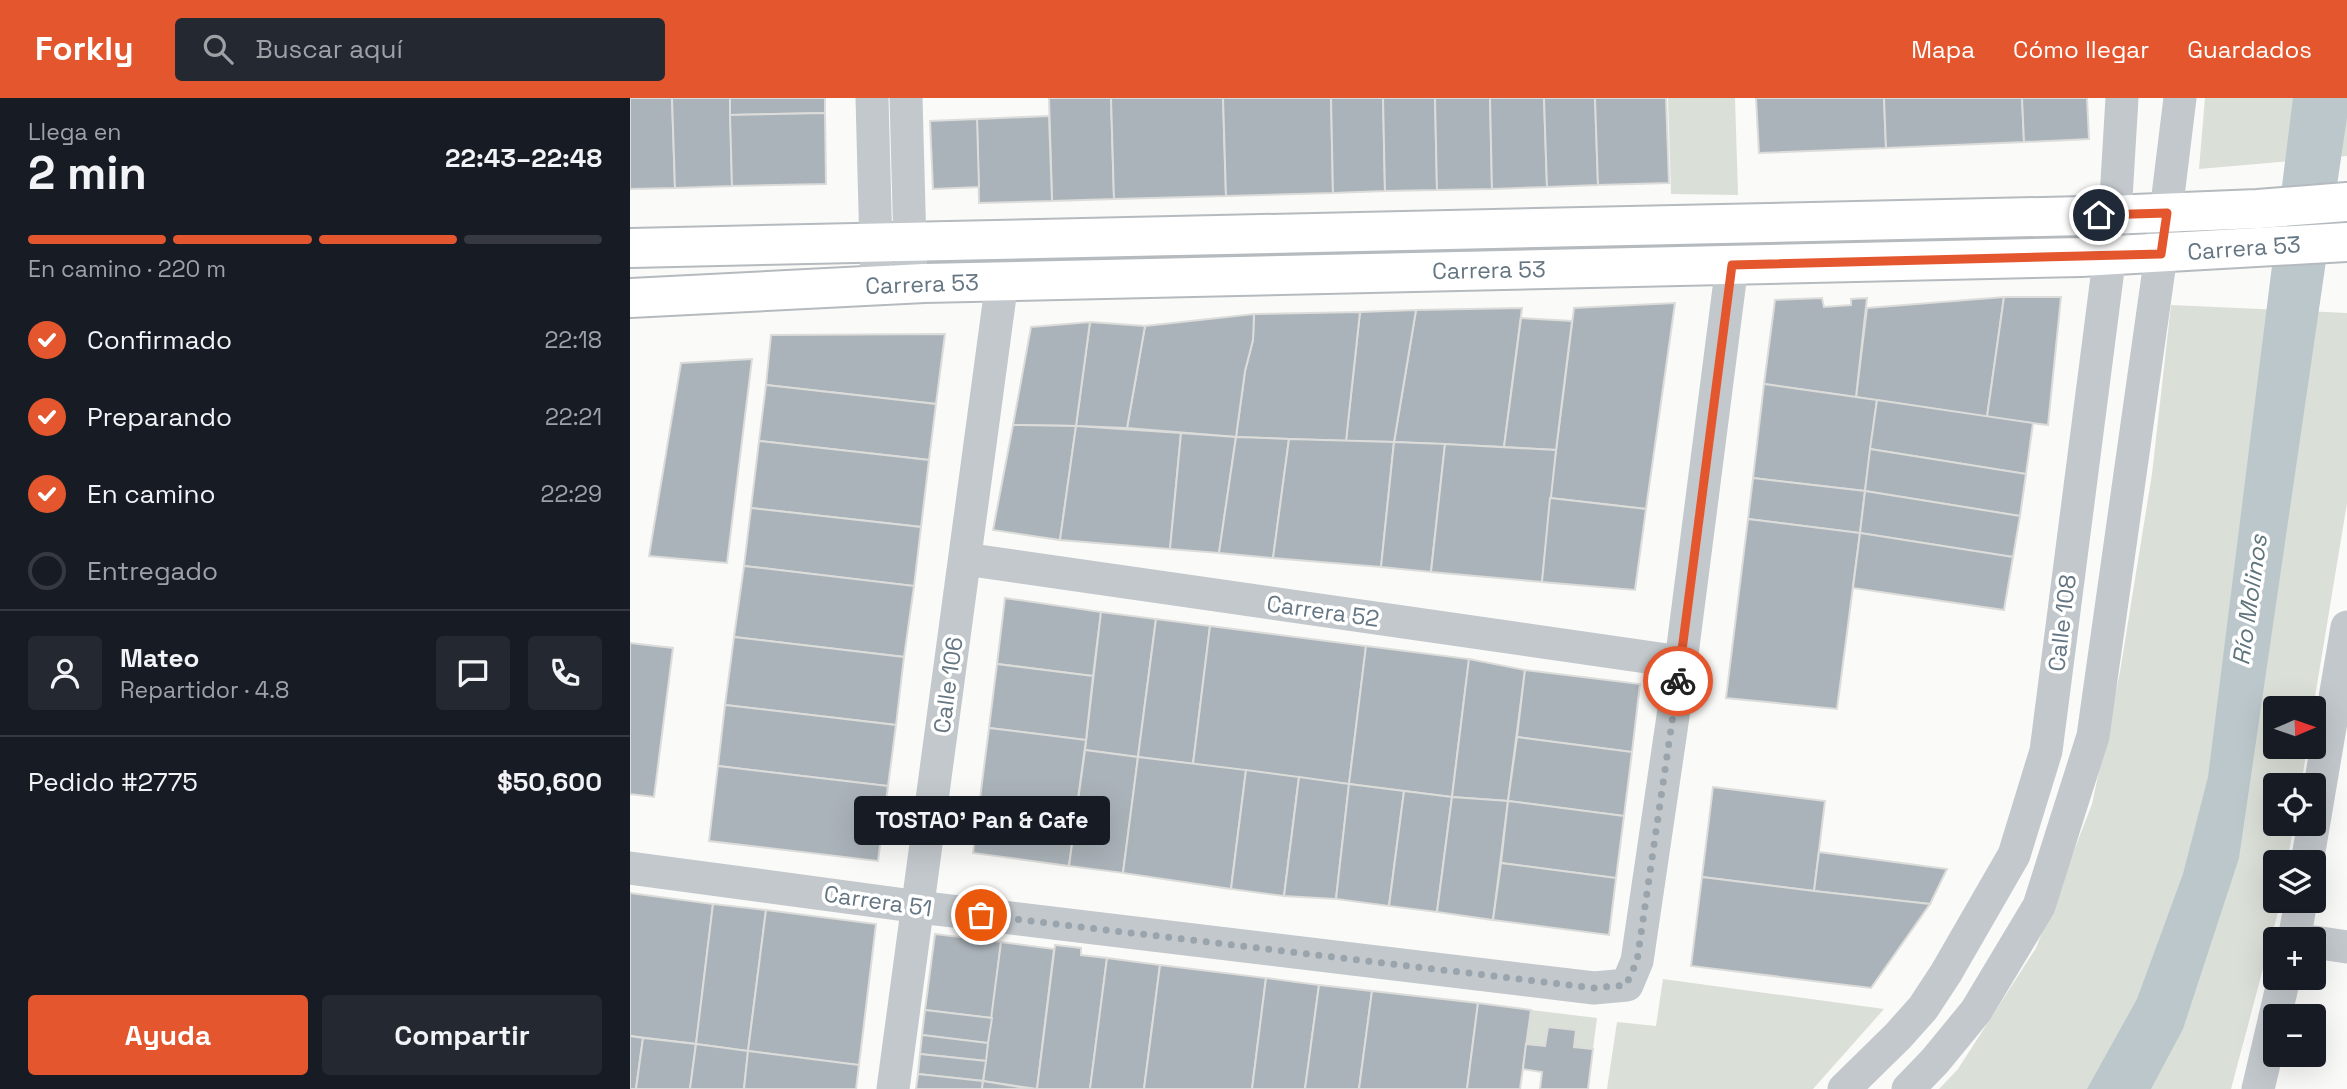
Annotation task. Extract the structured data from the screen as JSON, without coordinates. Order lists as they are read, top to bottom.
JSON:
{
  "streets": {
    "main road": ["Carrera 53"],
    "street": [
      "Carrera 52",
      "Calle 108",
      "Calle 106",
      "Carrera 51"
    ]
  },
  "crossings": [
    ["Carrera 53", "Calle 108"],
    ["Carrera 53", "Calle 106"],
    ["Carrera 52", "Calle 106"],
    ["Carrera 52", "Carrera 51"],
    ["Calle 106", "Carrera 51"]
  ],
  "water": ["Río Molinos"],
  "places": ["TOSTAO' Pan & Cafe"],
  "north": "right",
  "page": {
    "header": "Forkly",
    "search": "Buscar aquí",
    "nav": ["Mapa", "Cómo llegar", "Guardados"],
    "heading": ["2 min", "Llega en", "22:43–22:48"],
    "panel": [
      "Mateo",
      "Repartidor · 4.8",
      "Pedido #2775",
      "$50,600"
    ],
    "bar": "En camino · 220 m",
    "list": [
      ["Confirmado", "22:18"],
      ["Preparando", "22:21"],
      ["En camino", "22:29"],
      "Entregado"
    ],
    "map_buttons": ["+", "−"],
    "bubble": "TOSTAO' Pan & Cafe",
    "buttons": ["Ayuda", "Compartir"]
  }
}
